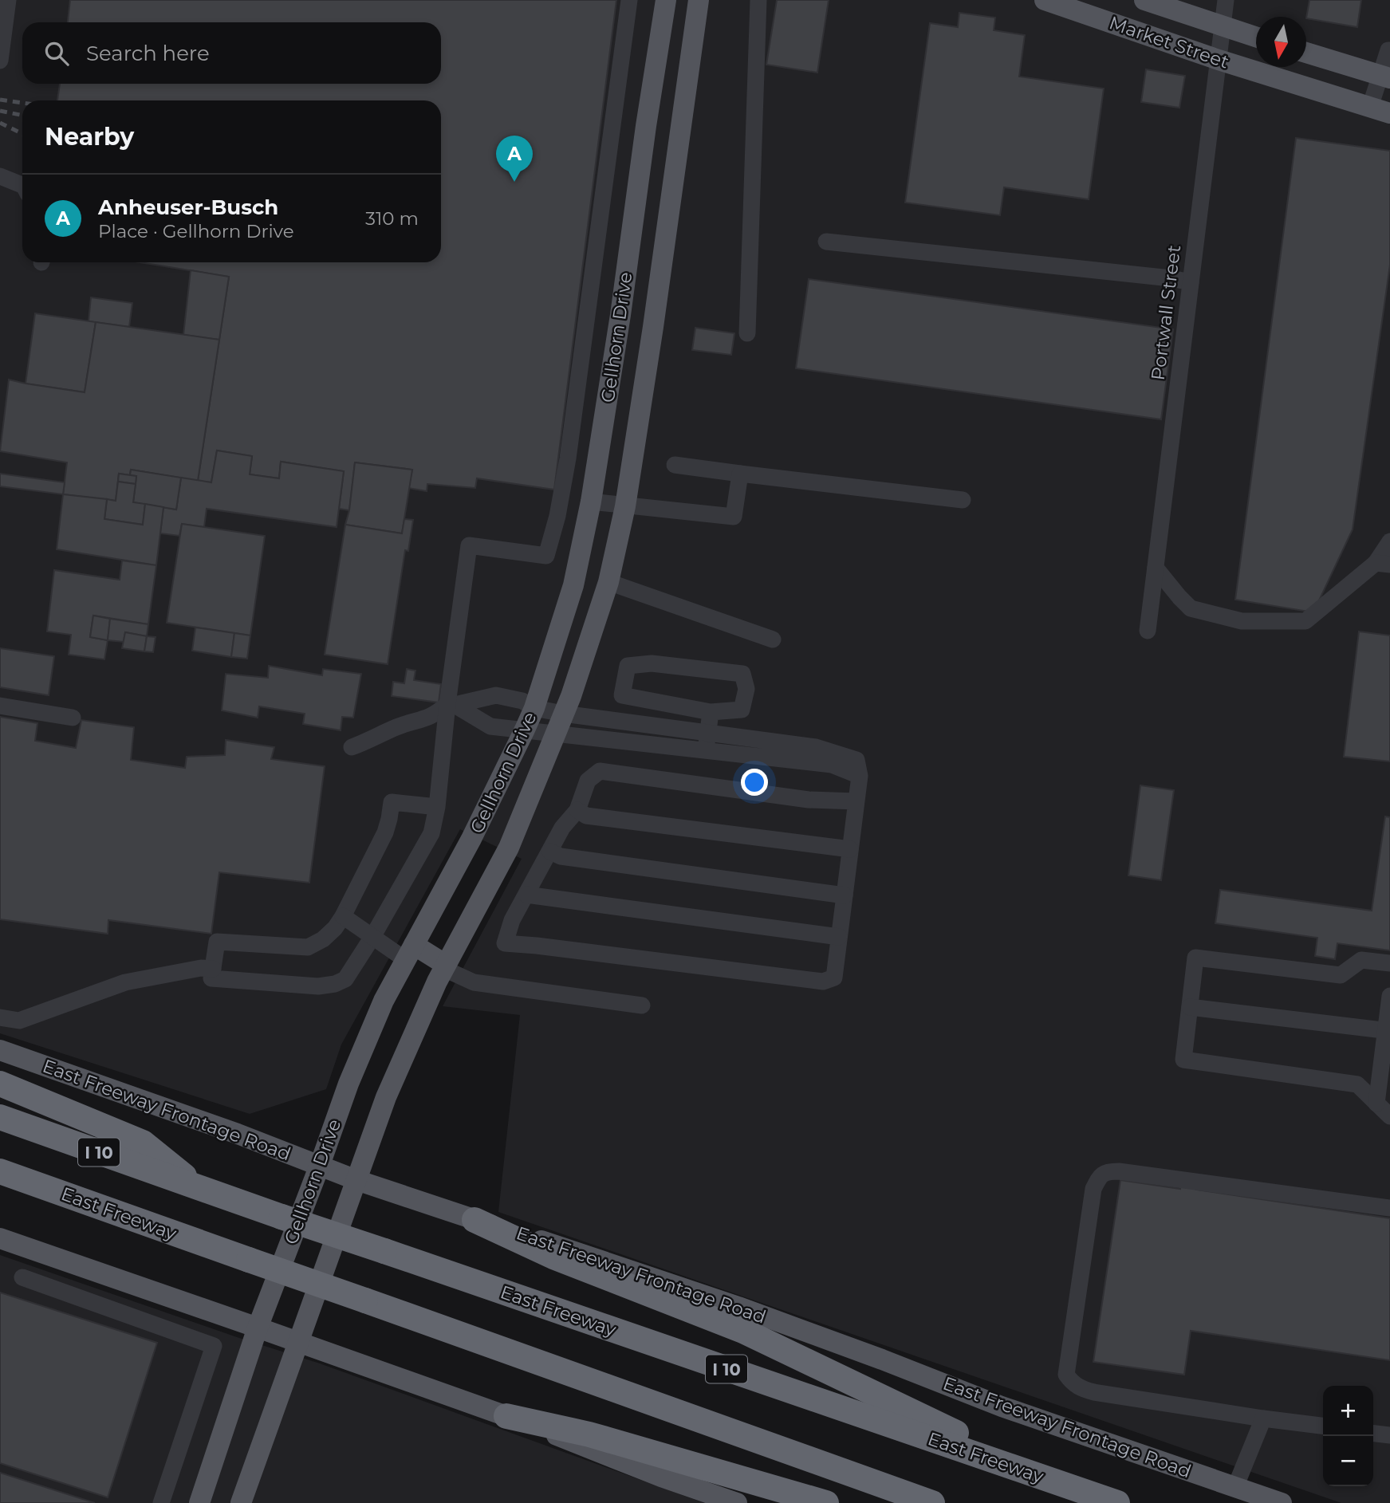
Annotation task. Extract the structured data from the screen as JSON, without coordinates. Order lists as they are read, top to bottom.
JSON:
{
  "streets": {
    "highway": ["I 10", "East Freeway"],
    "main road": ["Market Street", "Gellhorn Drive", "East Freeway Frontage Road"],
    "street": ["Portwall Street"]
  },
  "crossings": [
    ["Market Street", "Portwall Street"],
    ["Gellhorn Drive", "East Freeway Frontage Road"]
  ],
  "north": "bottom",
  "page": {
    "search": "Search here",
    "heading": "Nearby",
    "pins": "A",
    "list": [
      {
        "mark": "A",
        "name": "Anheuser-Busch",
        "note": "Place · Gellhorn Drive",
        "value": "310 m"
      }
    ],
    "map_buttons": ["+", "−"]
  }
}
